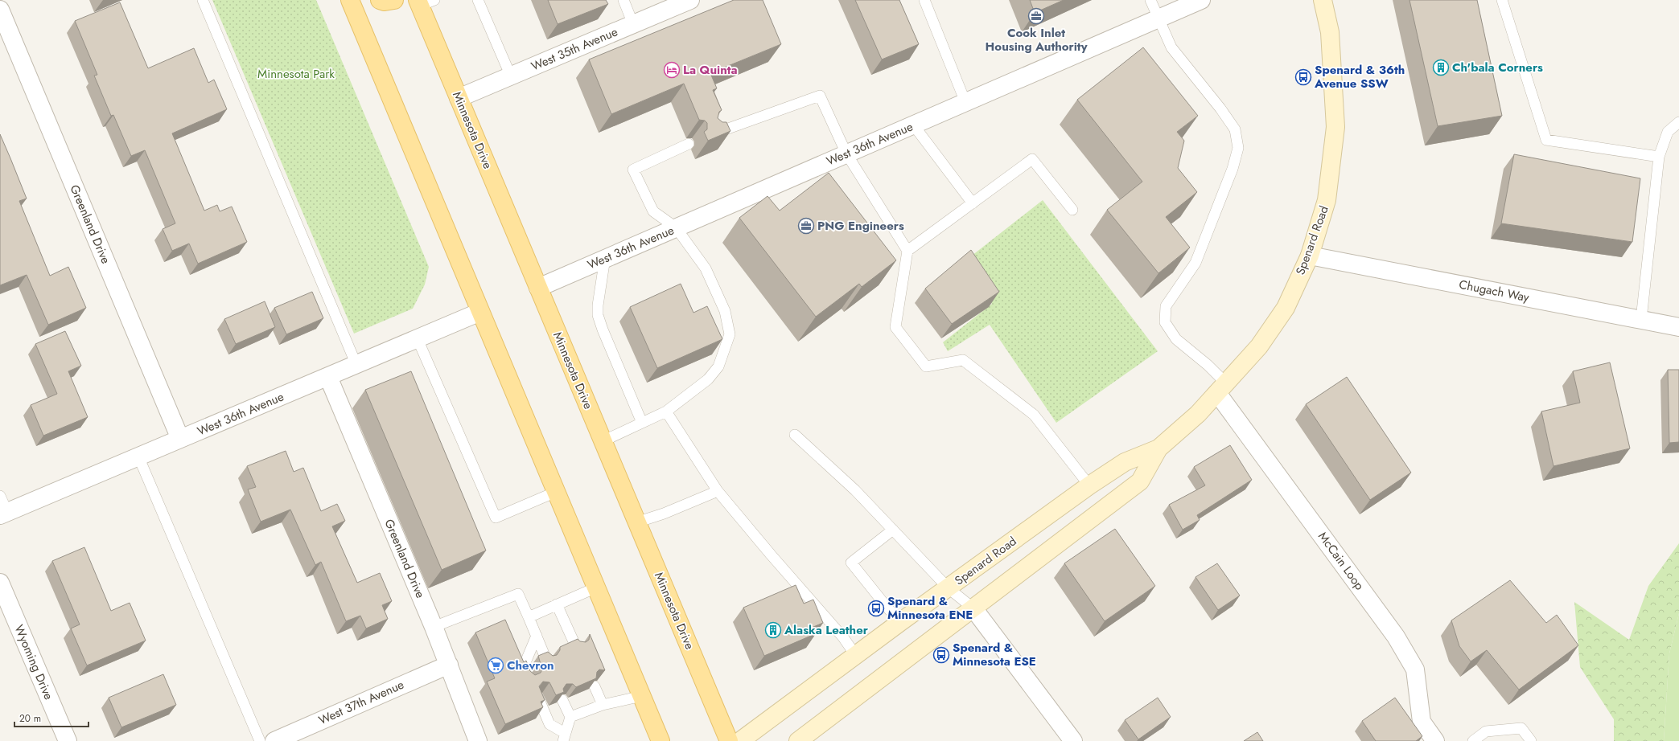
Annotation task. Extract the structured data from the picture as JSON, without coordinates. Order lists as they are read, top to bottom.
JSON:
{
  "streets": {
    "main road": ["Minnesota Drive", "Spenard Road"],
    "street": [
      "West 35th Avenue",
      "West 36th Avenue",
      "Greenland Drive",
      "Chugach Way",
      "McCain Loop",
      "Wyoming Drive",
      "West 37th Avenue"
    ]
  },
  "crossings": [
    ["West 35th Avenue", "Minnesota Drive"],
    ["Minnesota Drive", "West 36th Avenue"],
    ["West 36th Avenue", "Greenland Drive"],
    ["Greenland Drive", "West 37th Avenue"],
    ["Spenard Road", "Chugach Way"],
    ["Spenard Road", "McCain Loop"]
  ],
  "parks": ["Minnesota Park"],
  "places": {
    "office": ["Cook Inlet Housing Authority", "PNG Engineers"],
    "building": ["Ch'bala Corners", "Alaska Leather"],
    "hotel": ["La Quinta"],
    "bus stop": ["Spenard & 36th Avenue SSW", "Spenard & Minnesota ENE", "Spenard & Minnesota ESE"],
    "supermarket": ["Chevron"]
  },
  "scale_bar": "20 m"
}
